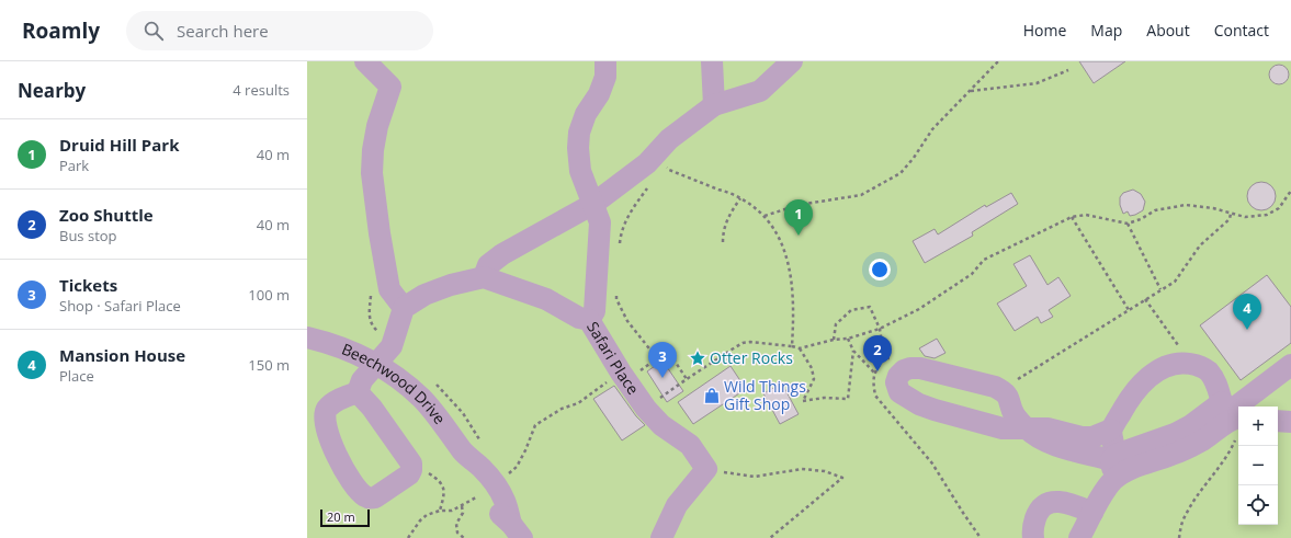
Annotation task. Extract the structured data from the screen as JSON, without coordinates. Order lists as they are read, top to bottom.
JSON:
{
  "streets": {
    "street": ["Safari Place", "Beechwood Drive"]
  },
  "places": {
    "place": ["Otter Rocks"],
    "shop": ["Wild Things Gift Shop"]
  },
  "scale_bar": "20 m",
  "page": {
    "header": "Roamly",
    "search": "Search here",
    "nav": [
      "Home",
      "Map",
      "About",
      "Contact"
    ],
    "heading": ["Nearby", "4 results"],
    "list": [
      {
        "mark": "1",
        "name": "Druid Hill Park",
        "note": "Park",
        "value": "40 m"
      },
      {
        "mark": "2",
        "name": "Zoo Shuttle",
        "note": "Bus stop",
        "value": "40 m"
      },
      {
        "mark": "3",
        "name": "Tickets",
        "note": "Shop · Safari Place",
        "value": "100 m"
      },
      {
        "mark": "4",
        "name": "Mansion House",
        "note": "Place",
        "value": "150 m"
      }
    ],
    "pins": [
      "1",
      "4",
      "2",
      "3"
    ],
    "map_buttons": ["+", "−"],
    "scale": "20 m"
  }
}
